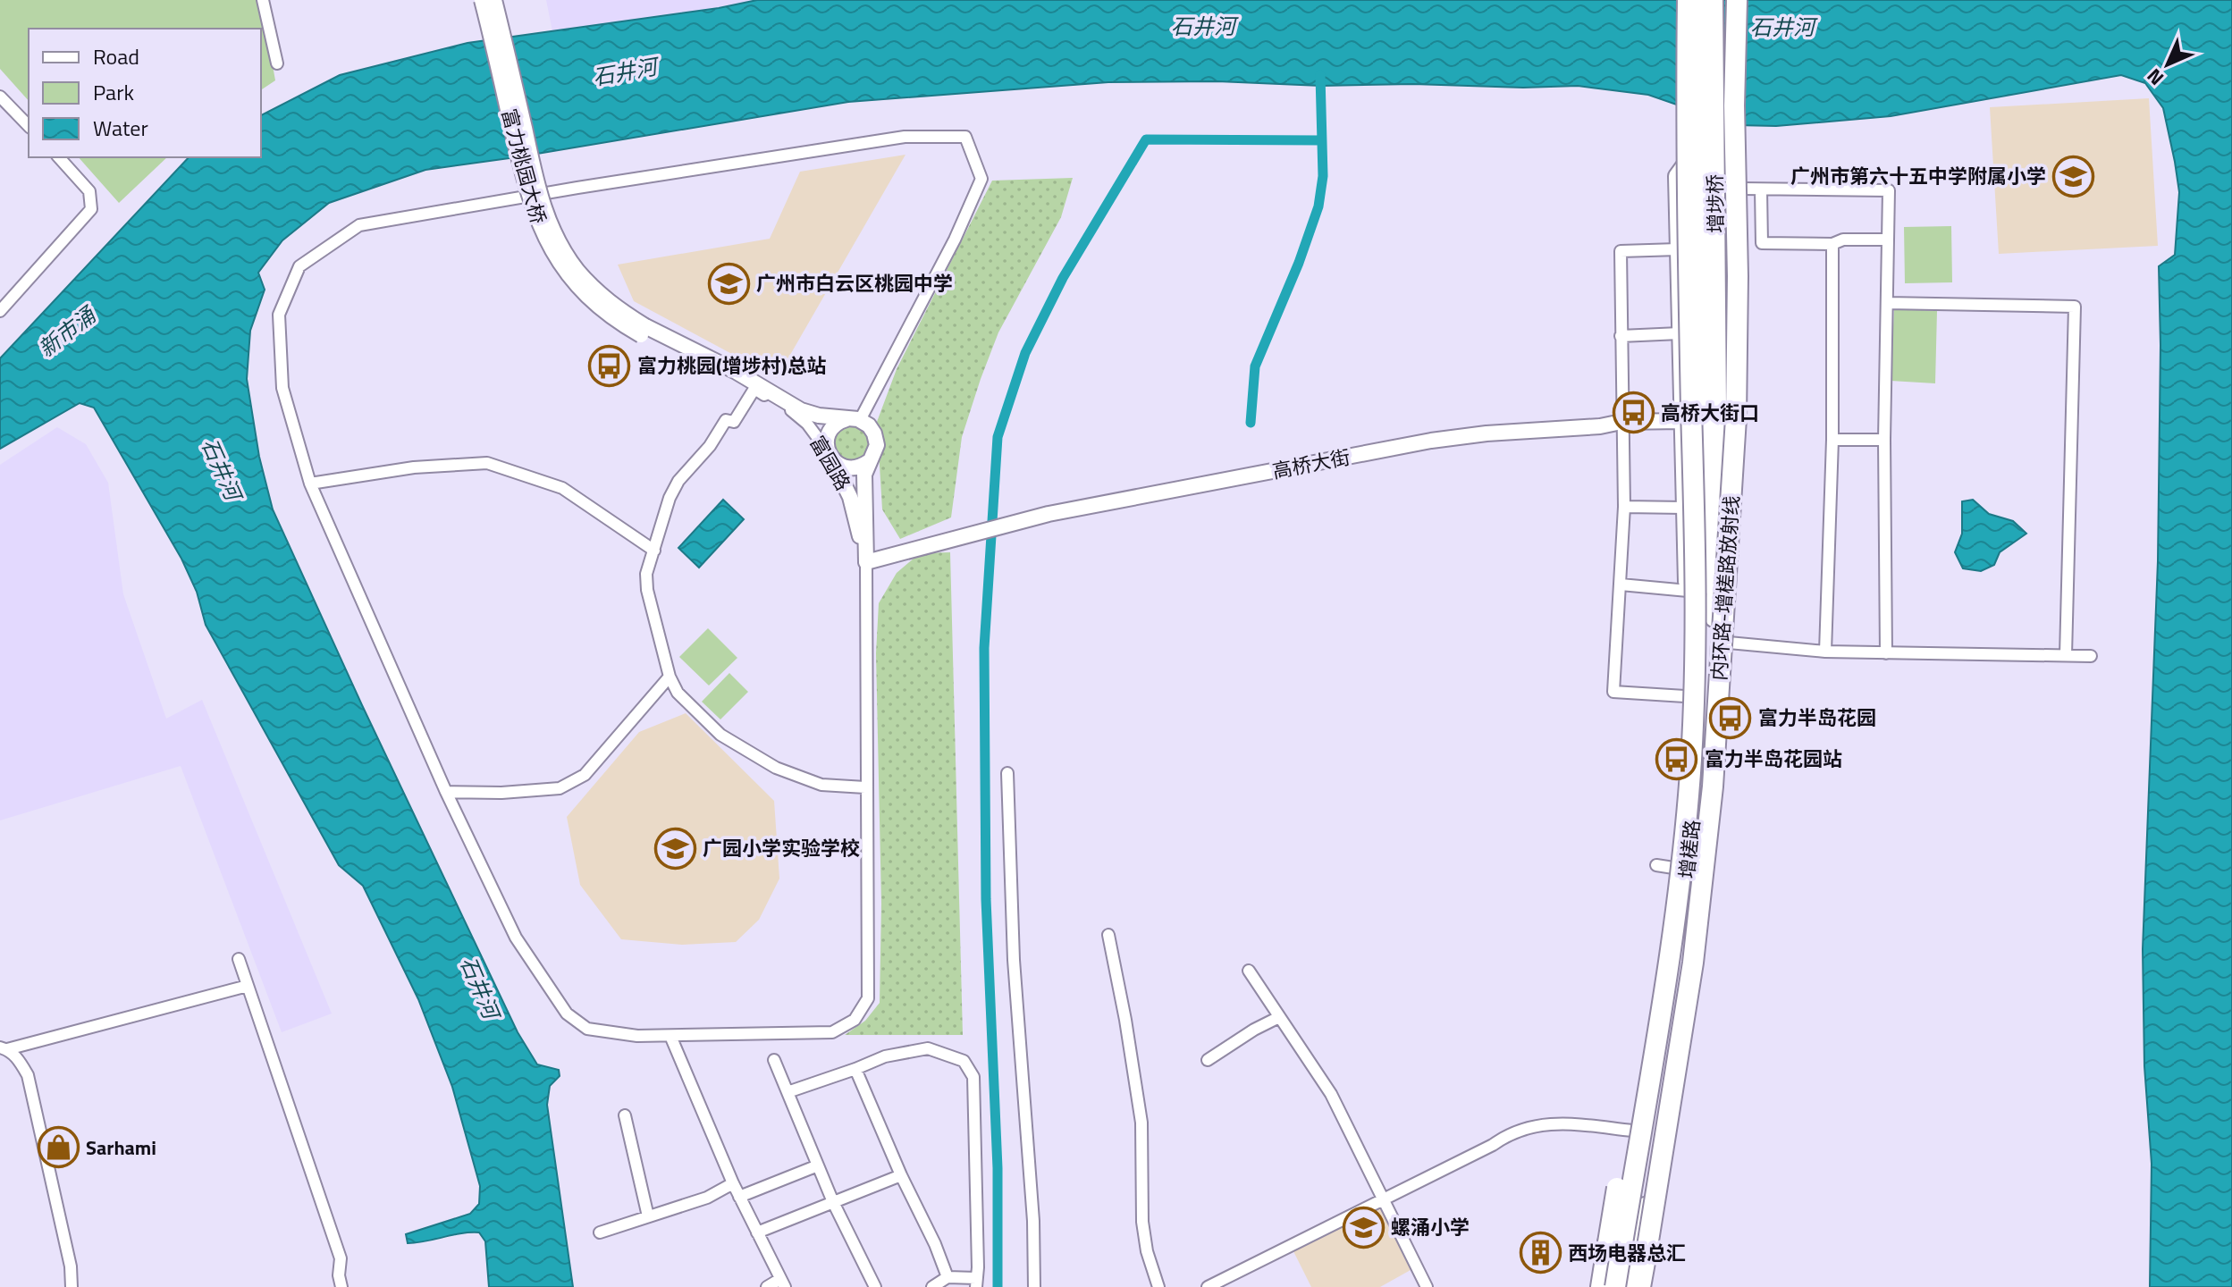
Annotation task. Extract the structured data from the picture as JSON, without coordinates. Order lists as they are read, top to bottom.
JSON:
{
  "streets": {
    "highway": ["内环路-增槎路放射线", "增槎路"],
    "main road": ["增埗桥"],
    "street": ["富力桃园大桥", "富园路", "高桥大街"]
  },
  "crossings": [
    ["富力桃园大桥", "富园路"],
    ["增埗桥", "增槎路"],
    ["富园路", "高桥大街"],
    ["内环路-增槎路放射线", "增槎路"]
  ],
  "water": ["石井河", "新市涌"],
  "places": {
    "school or university": [
      "广州市第六十五中学附属小学",
      "广州市白云区桃园中学",
      "广园小学实验学校",
      "螺涌小学"
    ],
    "bus stop": [
      "富力桃园(增埗村)总站",
      "高桥大街口",
      "富力半岛花园",
      "富力半岛花园站"
    ],
    "shop": ["Sarhami"],
    "building": ["西场电器总汇"]
  },
  "legend": ["Road", "Park", "Water"],
  "north": "bottom left"
}
